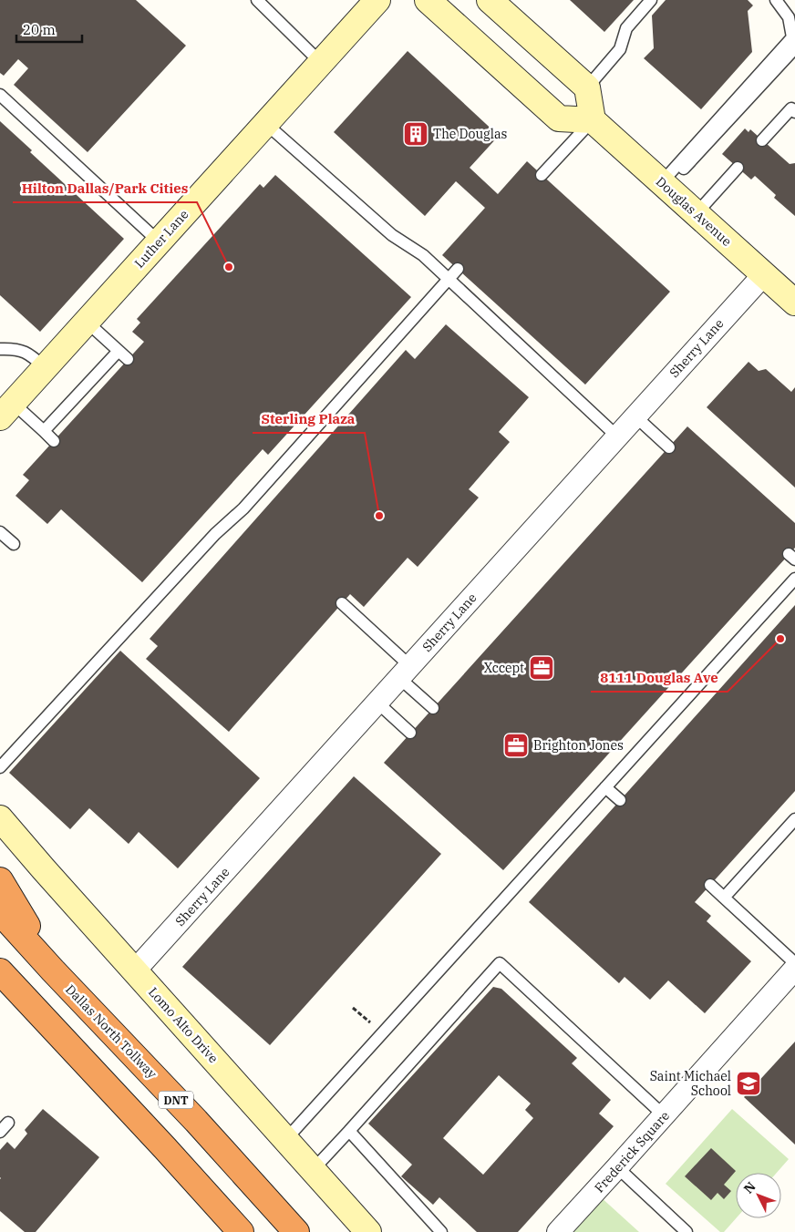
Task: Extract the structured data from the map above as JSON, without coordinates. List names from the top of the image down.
{
  "streets": {
    "highway": ["Dallas North Tollway", "DNT"],
    "street": [
      "Douglas Avenue",
      "Luther Lane",
      "Sherry Lane",
      "Lomo Alto Drive",
      "Frederick Square"
    ]
  },
  "crossings": [
    ["Douglas Avenue", "Sherry Lane"],
    ["Sherry Lane", "Lomo Alto Drive"]
  ],
  "places": {
    "building": ["The Douglas"],
    "other": ["Hilton Dallas/Park Cities", "Sterling Plaza", "8111 Douglas Ave"],
    "office": ["Xccept", "Brighton Jones"],
    "school or university": ["Saint Michael School"]
  },
  "scale_bar": "20 m",
  "north": "top left"
}
